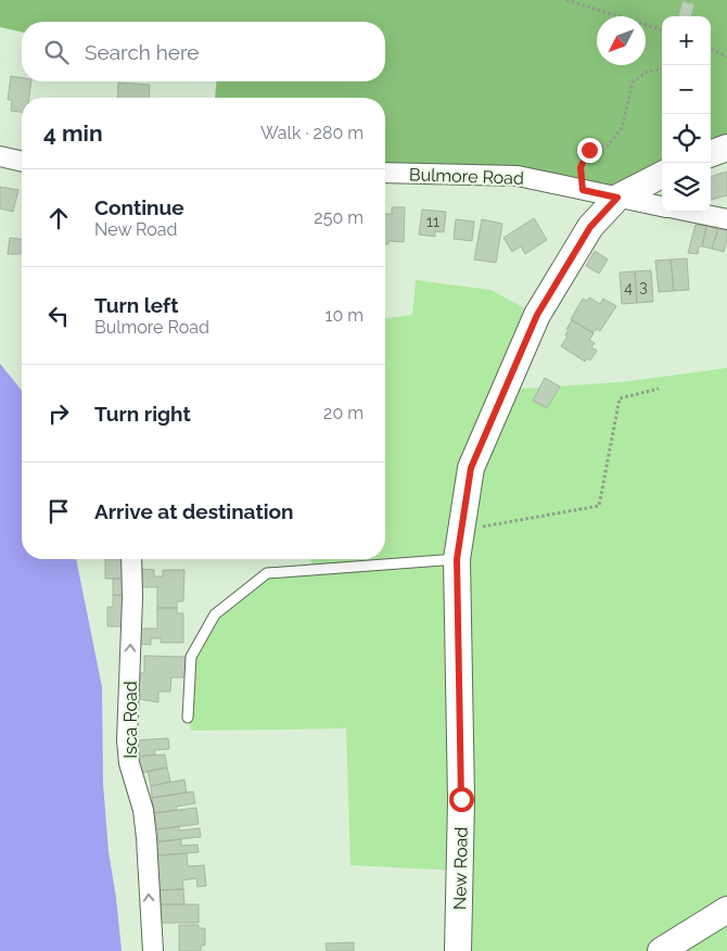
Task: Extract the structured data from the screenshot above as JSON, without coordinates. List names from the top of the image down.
{
  "streets": {
    "main road": ["New Road"],
    "street": ["Bulmore Road", "Isca Road"]
  },
  "crossings": [
    ["Bulmore Road", "New Road"]
  ],
  "one_way": ["Isca Road"],
  "house_numbers": ["11", "3", "4"],
  "north": "bottom left",
  "page": {
    "map_buttons": ["+", "−"],
    "search": "Search here",
    "heading": ["4 min", "Walk · 280 m"],
    "list": [
      ["Continue", "New Road", "250 m"],
      ["Turn left", "Bulmore Road", "10 m"],
      ["Turn right", "20 m"],
      "Arrive at destination"
    ]
  }
}
